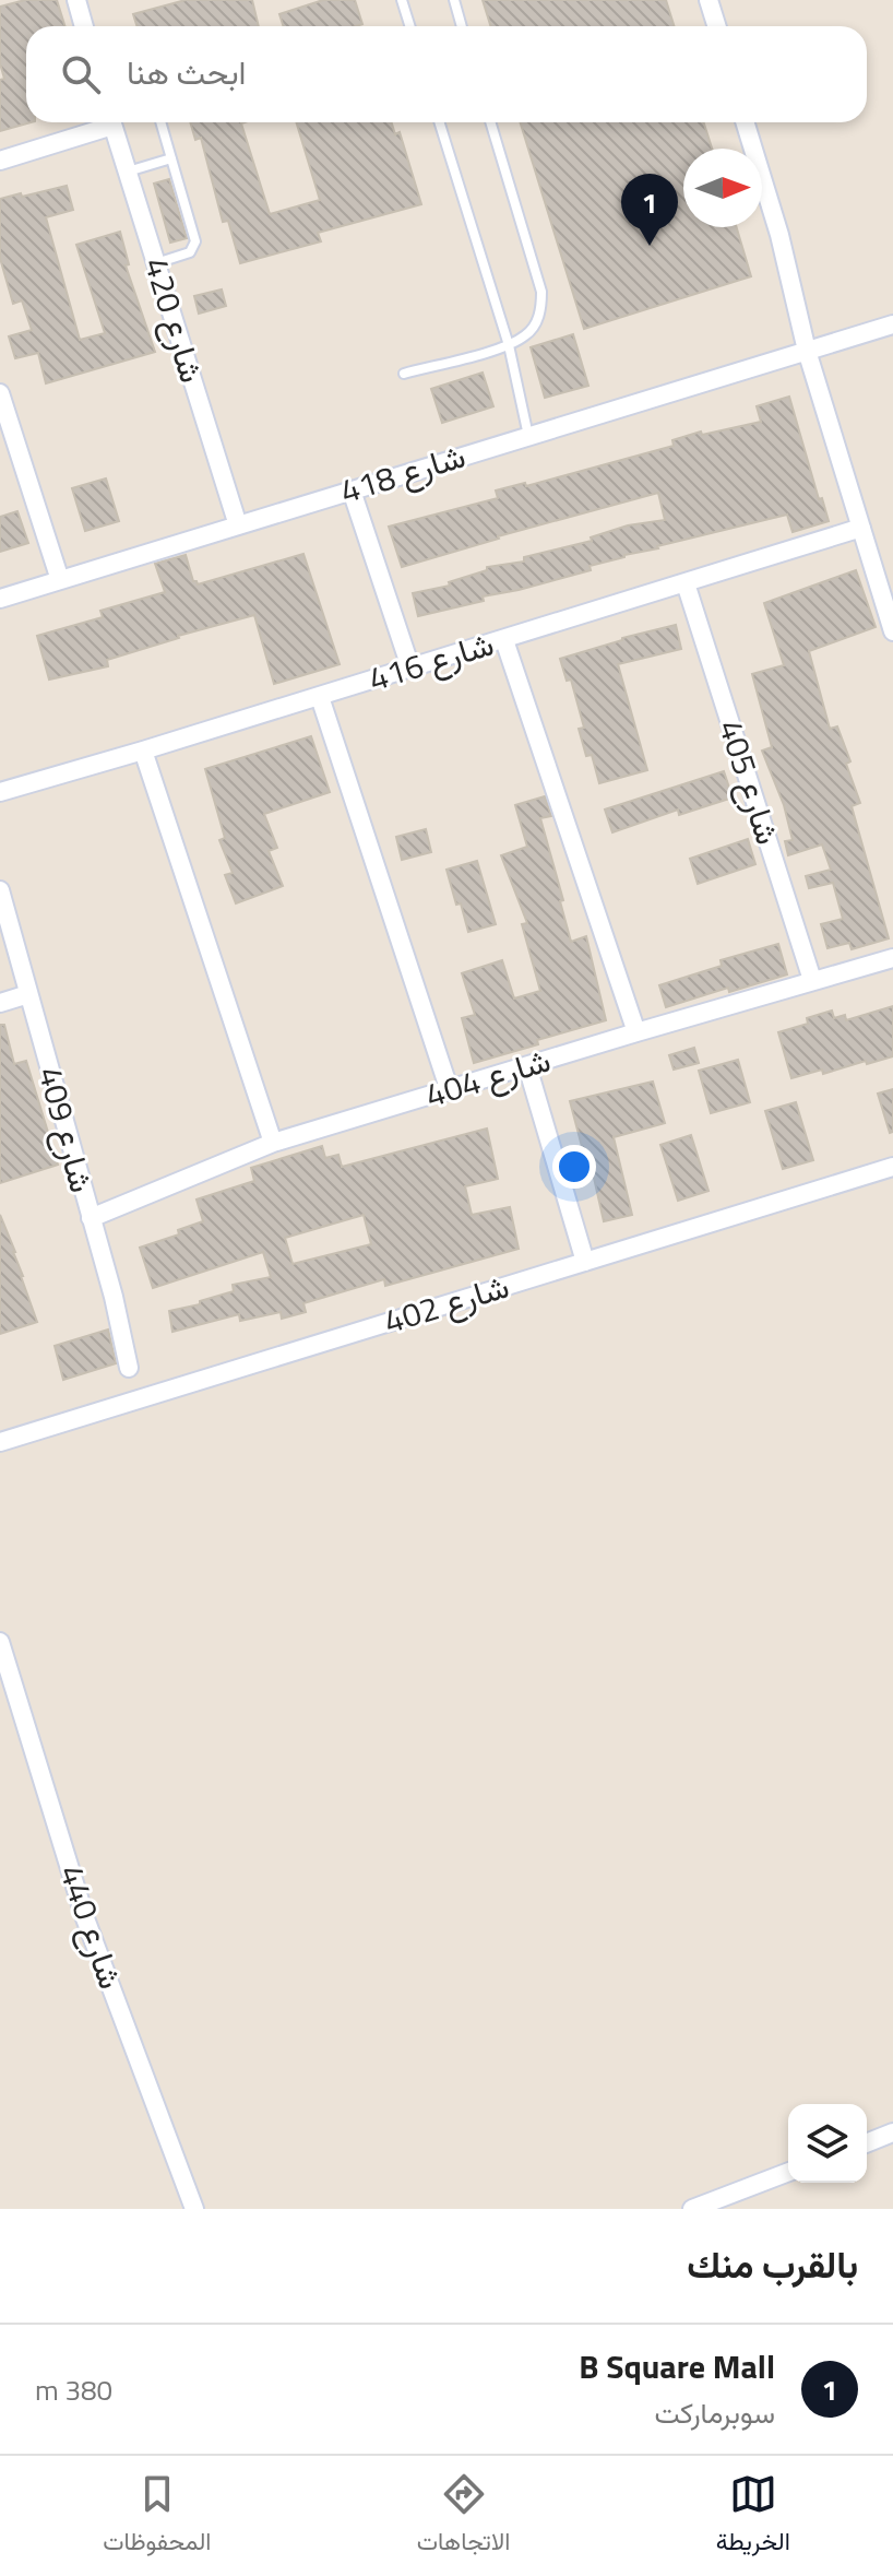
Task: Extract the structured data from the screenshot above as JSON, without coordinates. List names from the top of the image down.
{
  "streets": {
    "street": [
      "شارع 420",
      "شارع 418",
      "شارع 416",
      "شارع 405",
      "شارع 404",
      "شارع 409",
      "شارع 402",
      "شارع 440"
    ]
  },
  "crossings": [
    ["شارع 420", "شارع 418"],
    ["شارع 416", "شارع 405"],
    ["شارع 405", "شارع 404"],
    ["شارع 404", "شارع 409"]
  ],
  "north": "right",
  "page": {
    "search": "ابحث هنا",
    "pins": "1",
    "heading": "بالقرب منك",
    "list": [
      {
        "mark": "1",
        "name": "B Square Mall",
        "note": "سوبرماركت",
        "value": "380 m"
      }
    ],
    "nav": ["الخريطة", "الاتجاهات", "المحفوظات"]
  }
}
